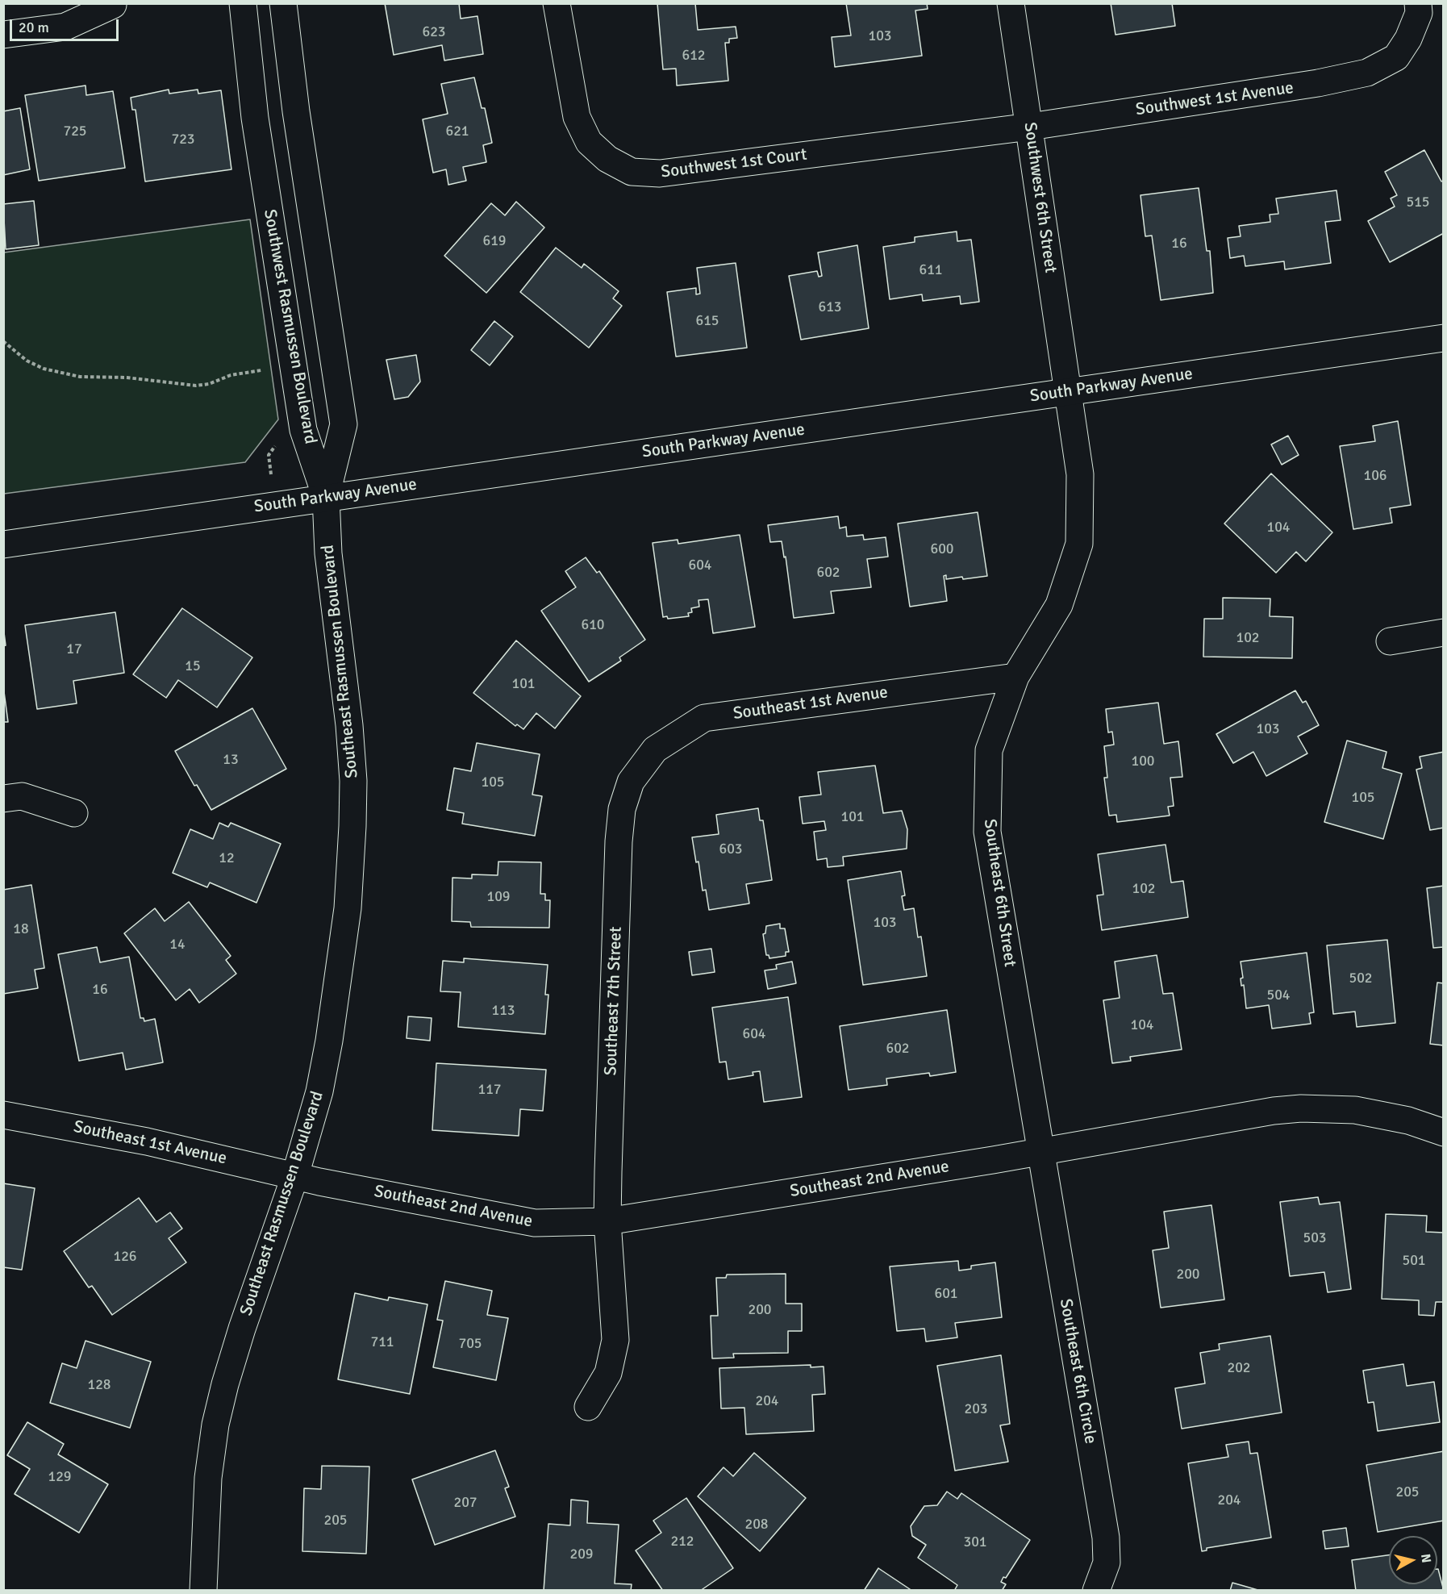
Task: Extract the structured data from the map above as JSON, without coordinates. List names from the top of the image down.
{
  "streets": {
    "street": [
      "Southwest 1st Avenue",
      "Southwest 1st Court",
      "Southwest 6th Street",
      "Southwest Rasmussen Boulevard",
      "South Parkway Avenue",
      "Southeast Rasmussen Boulevard",
      "Southeast 1st Avenue",
      "Southeast 6th Street",
      "Southeast 7th Street",
      "Southeast 2nd Avenue",
      "Southeast 6th Circle"
    ]
  },
  "crossings": [
    ["Southwest 1st Avenue", "Southwest 1st Court"],
    ["Southwest 1st Avenue", "Southwest 6th Street"],
    ["Southwest 1st Court", "Southwest 6th Street"],
    ["Southwest 6th Street", "South Parkway Avenue"],
    ["Southwest 6th Street", "Southeast 6th Street"],
    ["Southwest Rasmussen Boulevard", "South Parkway Avenue"],
    ["Southwest Rasmussen Boulevard", "Southeast Rasmussen Boulevard"],
    ["South Parkway Avenue", "Southeast Rasmussen Boulevard"],
    ["South Parkway Avenue", "Southeast 6th Street"],
    ["Southeast Rasmussen Boulevard", "Southeast 1st Avenue"],
    ["Southeast Rasmussen Boulevard", "Southeast 2nd Avenue"],
    ["Southeast 1st Avenue", "Southeast 6th Street"],
    ["Southeast 1st Avenue", "Southeast 7th Street"],
    ["Southeast 1st Avenue", "Southeast 2nd Avenue"],
    ["Southeast 6th Street", "Southeast 2nd Avenue"],
    ["Southeast 6th Street", "Southeast 6th Circle"],
    ["Southeast 7th Street", "Southeast 2nd Avenue"],
    ["Southeast 2nd Avenue", "Southeast 6th Circle"]
  ],
  "house_numbers": [
    "623",
    "103",
    "612",
    "725",
    "621",
    "723",
    "515",
    "619",
    "16",
    "611",
    "613",
    "615",
    "106",
    "104",
    "600",
    "604",
    "602",
    "610",
    "102",
    "17",
    "15",
    "101",
    "103",
    "13",
    "100",
    "105",
    "105",
    "101",
    "603",
    "12",
    "102",
    "109",
    "103",
    "18",
    "14",
    "502",
    "16",
    "504",
    "113",
    "104",
    "604",
    "602",
    "117",
    "503",
    "126",
    "501",
    "200",
    "601",
    "200",
    "711",
    "705",
    "202",
    "128",
    "204",
    "203",
    "129",
    "205",
    "204",
    "207",
    "205",
    "208",
    "212",
    "301",
    "209"
  ],
  "scale_bar": "20 m",
  "north": "right"
}
